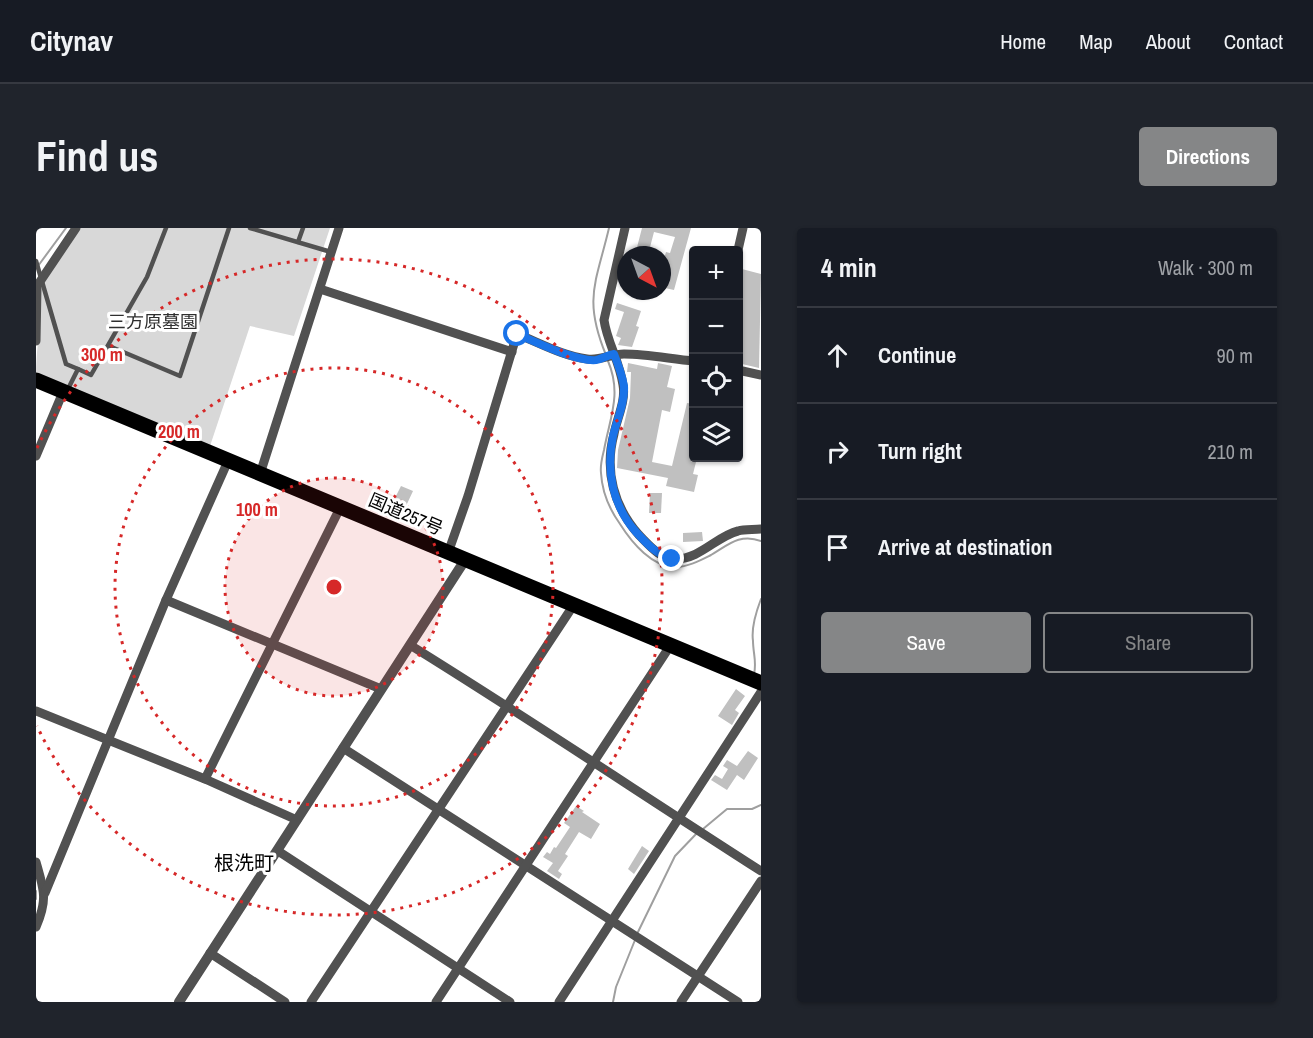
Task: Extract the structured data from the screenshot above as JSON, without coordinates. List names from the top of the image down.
{
  "streets": {
    "highway": ["国道257号"]
  },
  "districts": ["根洗町"],
  "parks": ["三方原墓園"],
  "north": "bottom right",
  "page": {
    "header": "Citynav",
    "nav": [
      "Home",
      "Map",
      "About",
      "Contact"
    ],
    "buttons": [
      "Directions",
      ["Save", "Share"]
    ],
    "title": "Find us",
    "heading": ["4 min", "Walk · 300 m"],
    "map_buttons": ["+", "−"],
    "list": [
      ["Continue", "90 m"],
      ["Turn right", "210 m"],
      "Arrive at destination"
    ]
  },
  "rings": ["300 m", "200 m", "100 m"]
}
